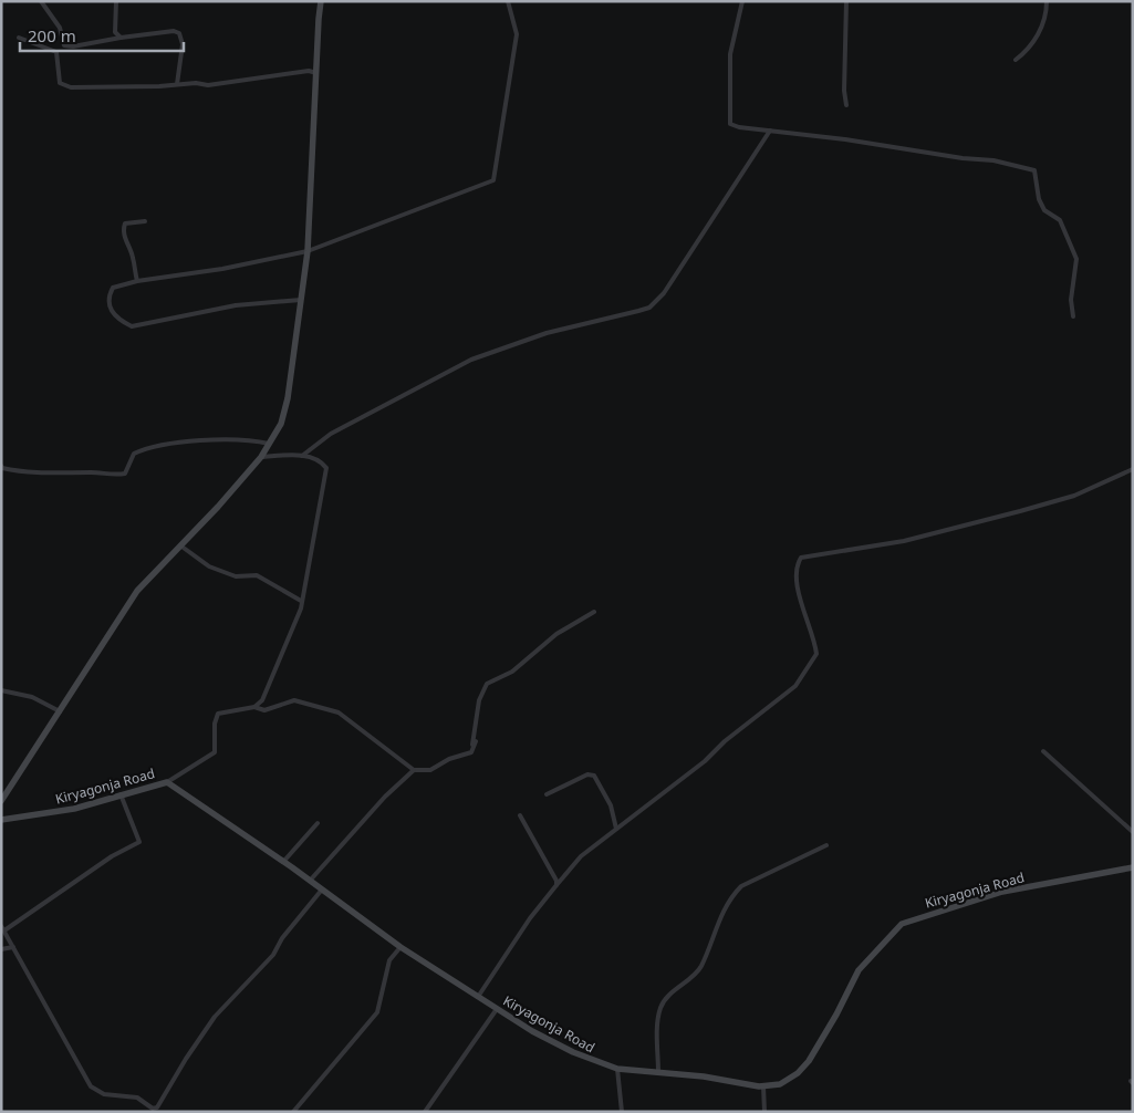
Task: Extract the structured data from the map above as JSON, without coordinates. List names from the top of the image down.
{
  "streets": {
    "street": ["Kiryagonja Road"]
  },
  "scale_bar": "200 m"
}
